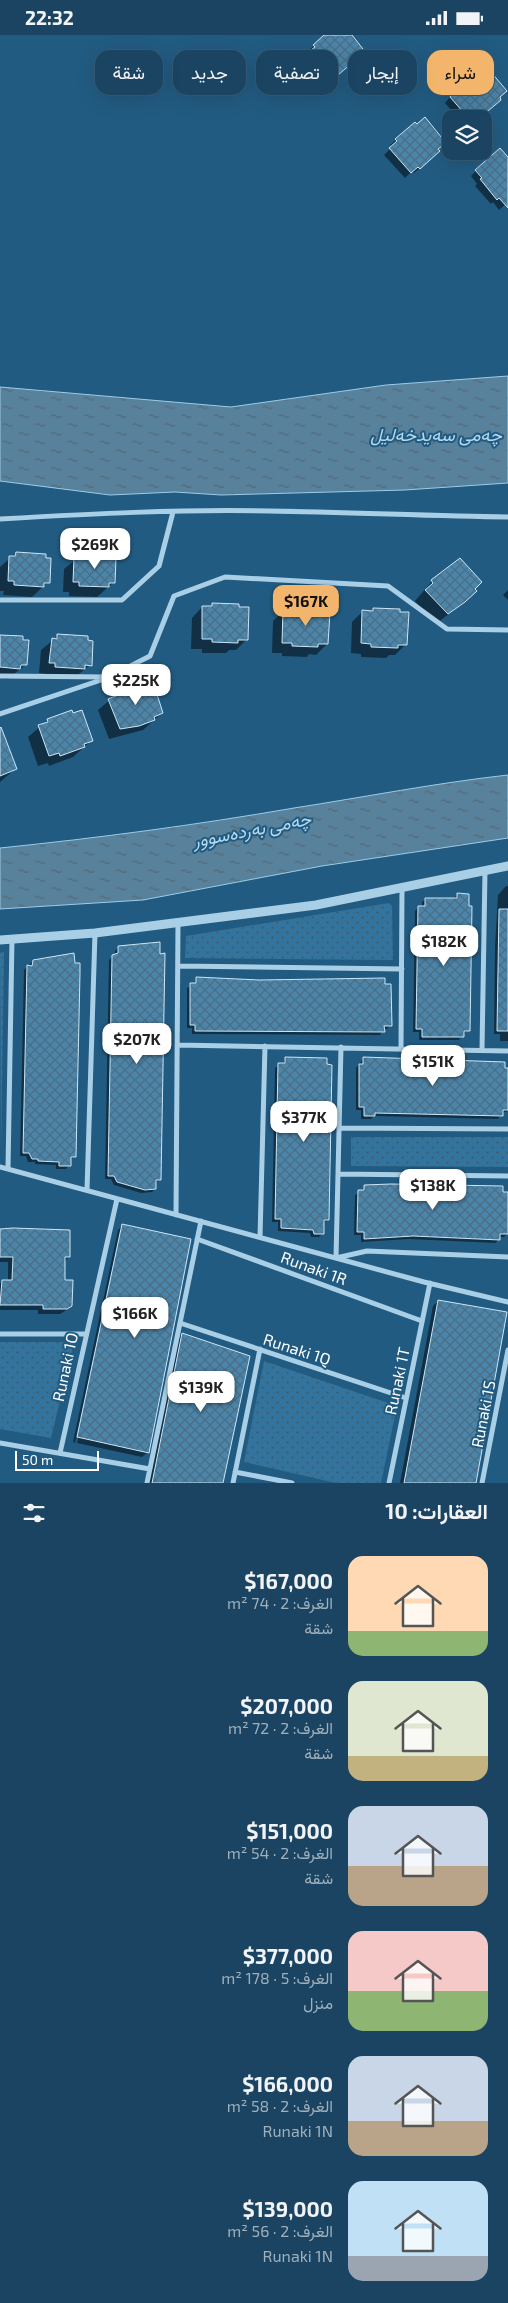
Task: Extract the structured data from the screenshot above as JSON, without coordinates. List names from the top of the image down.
{
  "streets": {
    "street": [
      "Runaki 1R",
      "Runaki 1Q",
      "Runaki 1O",
      "Runaki 1T",
      "Runaki 1S"
    ]
  },
  "crossings": [
    ["Runaki 1R", "Runaki 1T"],
    ["Runaki 1Q", "Runaki 1T"]
  ],
  "water": ["چەمی سەیدخەلیل", "چەمی بەردەسوور"],
  "scale_bar": "50 m",
  "page": {
    "status": "22:32",
    "chip": [
      "شراء",
      "إيجار",
      "تصفية",
      "جديد",
      "شقة"
    ],
    "price": [
      "$269K",
      "$167K",
      "$225K",
      "$182K",
      "$207K",
      "$151K",
      "$377K",
      "$138K",
      "$166K",
      "$139K"
    ],
    "scale": "50 m",
    "heading": "العقارات: 10",
    "list": [
      {
        "name": "$167,000",
        "note": "الغرف: 2 · 74 m² · شقة"
      },
      {
        "name": "$207,000",
        "note": "الغرف: 2 · 72 m² · شقة"
      },
      {
        "name": "$151,000",
        "note": "الغرف: 2 · 54 m² · شقة"
      },
      {
        "name": "$377,000",
        "note": "الغرف: 5 · 178 m² · منزل"
      },
      {
        "name": "$166,000",
        "note": "الغرف: 2 · 58 m² · Runaki 1N"
      },
      {
        "name": "$139,000",
        "note": "الغرف: 2 · 56 m² · Runaki 1N"
      }
    ]
  }
}
